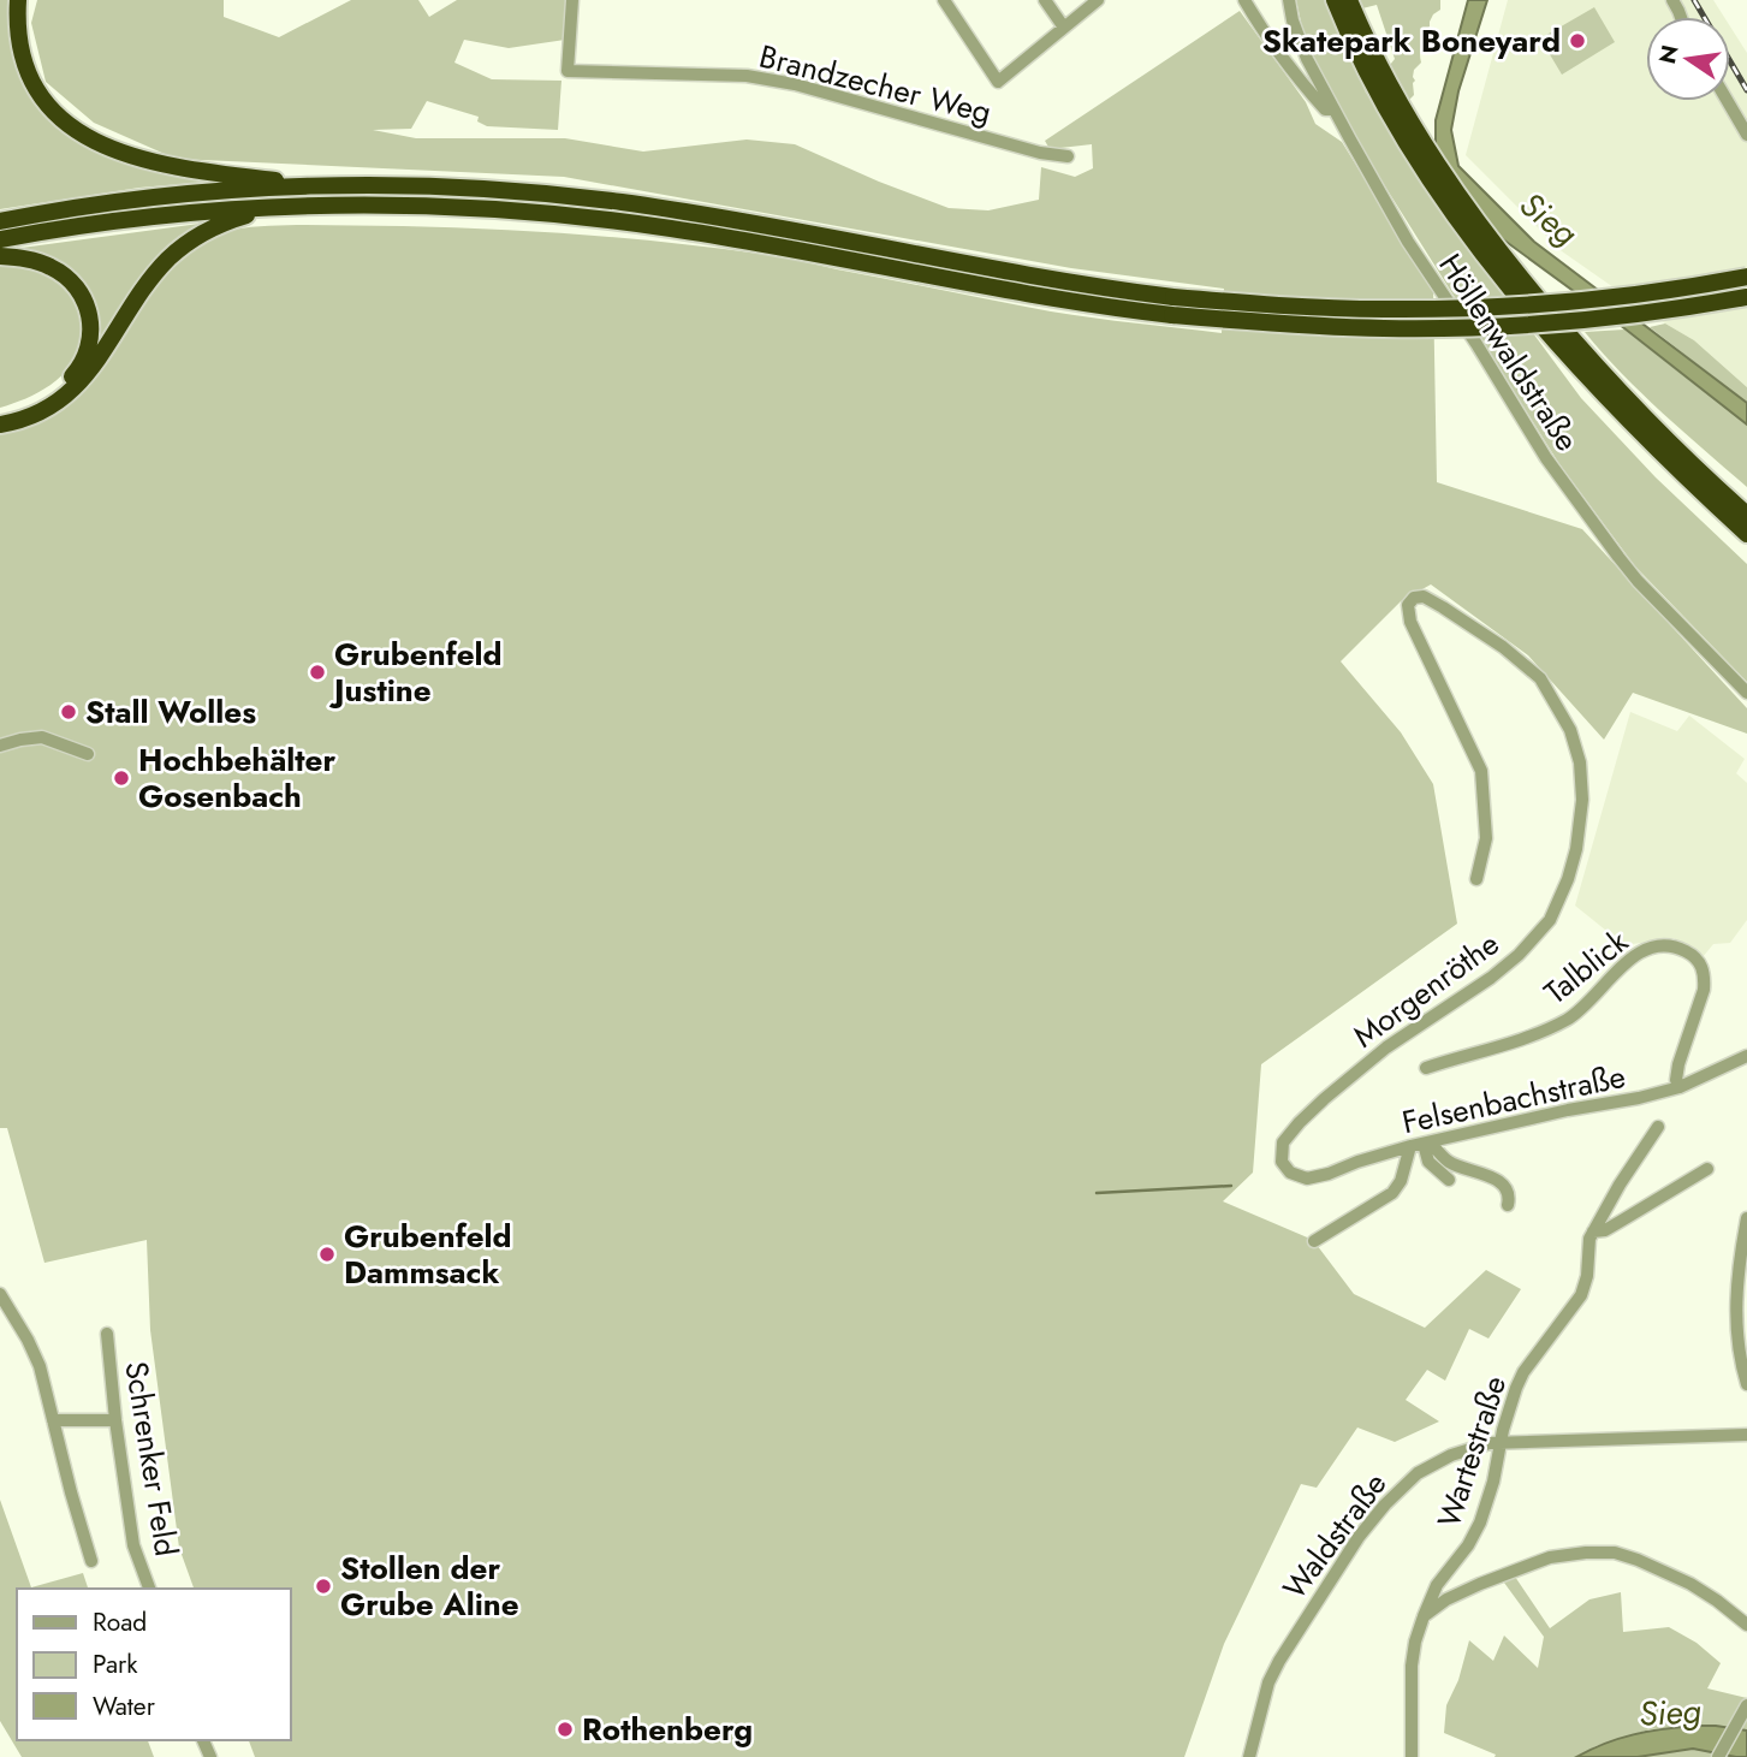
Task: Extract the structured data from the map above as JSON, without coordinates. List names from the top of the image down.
{
  "streets": {
    "street": [
      "Brandzecher Weg",
      "Höllenwaldstraße",
      "Talblick",
      "Morgenröthe",
      "Felsenbachstraße",
      "Wartestraße",
      "Schrenker Feld",
      "Waldstraße"
    ]
  },
  "crossings": [
    ["Talblick", "Felsenbachstraße"],
    ["Morgenröthe", "Felsenbachstraße"],
    ["Wartestraße", "Waldstraße"]
  ],
  "water": ["Sieg"],
  "places": [
    "Skatepark Boneyard",
    "Grubenfeld Justine",
    "Stall Wolles",
    "Hochbehälter Gosenbach",
    "Grubenfeld Dammsack",
    "Stollen der Grube Aline",
    "Rothenberg"
  ],
  "legend": ["Road", "Park", "Water"],
  "north": "left"
}
